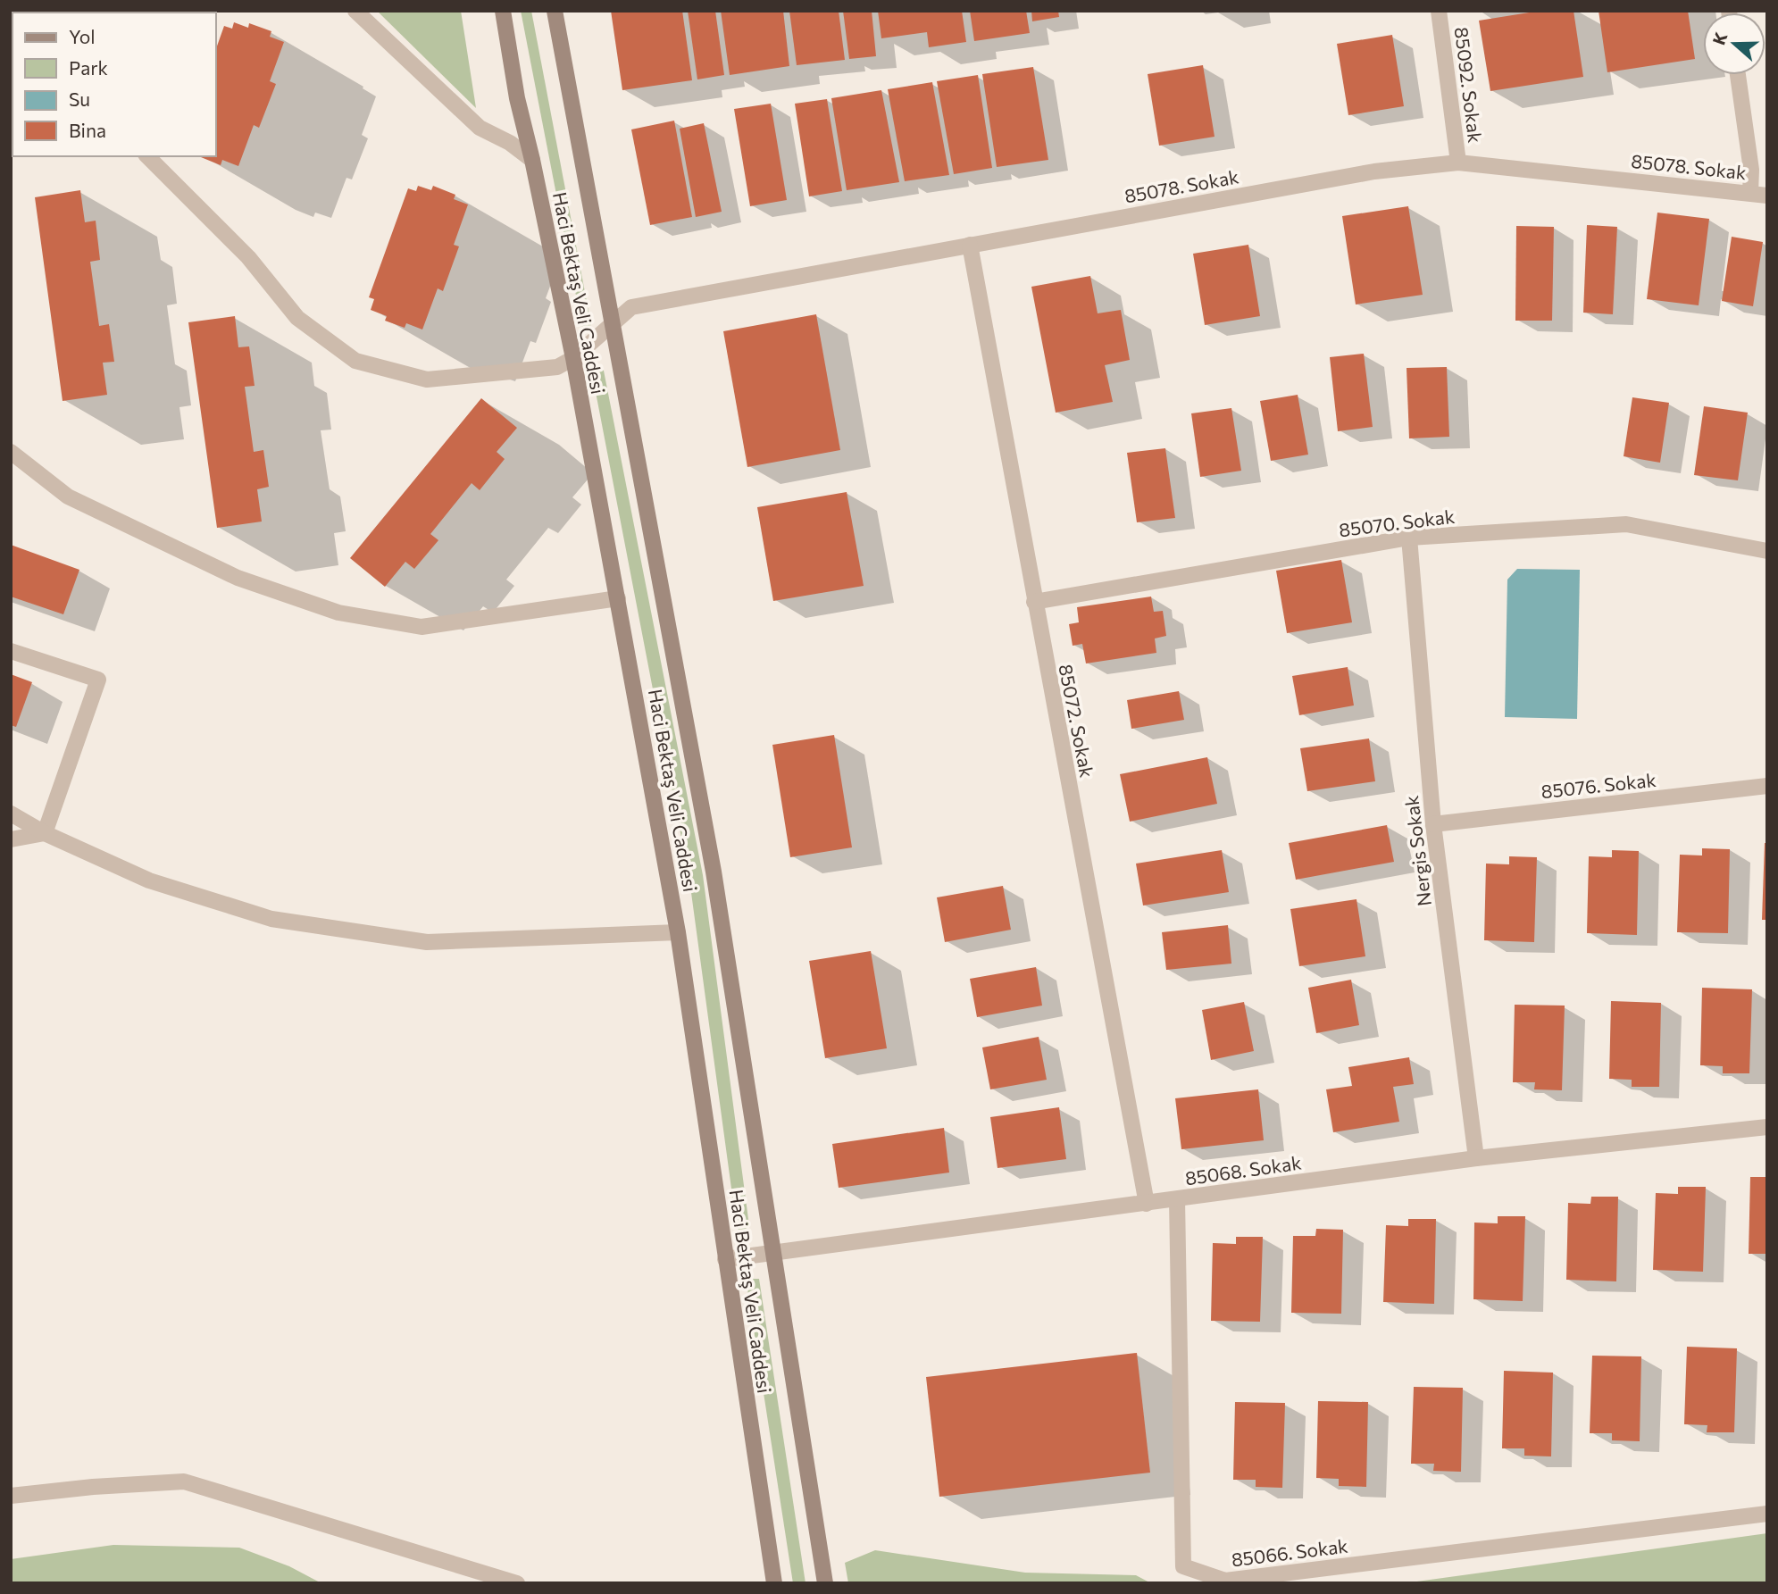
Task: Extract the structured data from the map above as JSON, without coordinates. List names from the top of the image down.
{
  "streets": {
    "main road": ["Haci Bektaş Veli Caddesi"],
    "street": [
      "85092. Sokak",
      "85078. Sokak",
      "85070. Sokak",
      "85072. Sokak",
      "85076. Sokak",
      "Nergis Sokak",
      "85068. Sokak",
      "85066. Sokak"
    ]
  },
  "crossings": [
    ["85092. Sokak", "85078. Sokak"],
    ["85078. Sokak", "Haci Bektaş Veli Caddesi"],
    ["85078. Sokak", "85072. Sokak"],
    ["Haci Bektaş Veli Caddesi", "85068. Sokak"],
    ["85070. Sokak", "85072. Sokak"],
    ["85070. Sokak", "Nergis Sokak"],
    ["85072. Sokak", "85068. Sokak"],
    ["85076. Sokak", "Nergis Sokak"],
    ["Nergis Sokak", "85068. Sokak"],
    ["85068. Sokak", "85066. Sokak"]
  ],
  "legend": [
    "Yol",
    "Park",
    "Su",
    "Bina"
  ],
  "north": "left"
}
